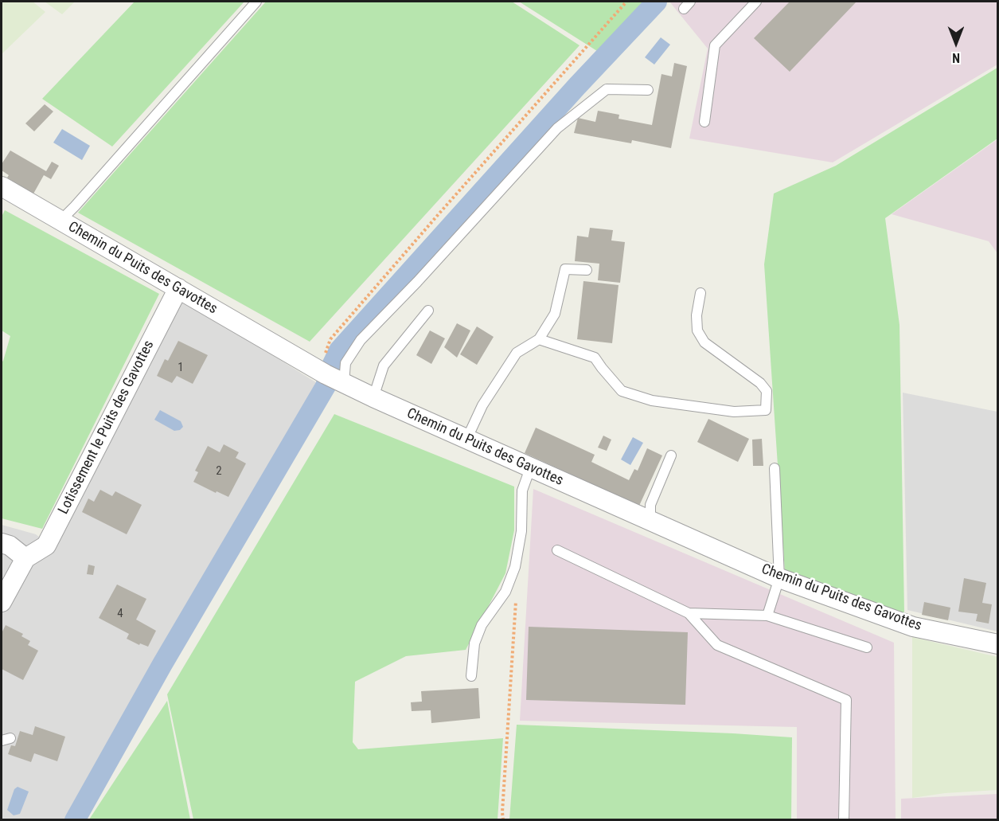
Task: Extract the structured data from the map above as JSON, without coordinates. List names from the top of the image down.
{
  "streets": {
    "street": ["Chemin du Puits des Gavottes", "Lotissement le Puits des Gavottes"]
  },
  "crossings": [
    ["Chemin du Puits des Gavottes", "Lotissement le Puits des Gavottes"]
  ],
  "house_numbers": ["1", "2", "4"],
  "north": "bottom"
}
